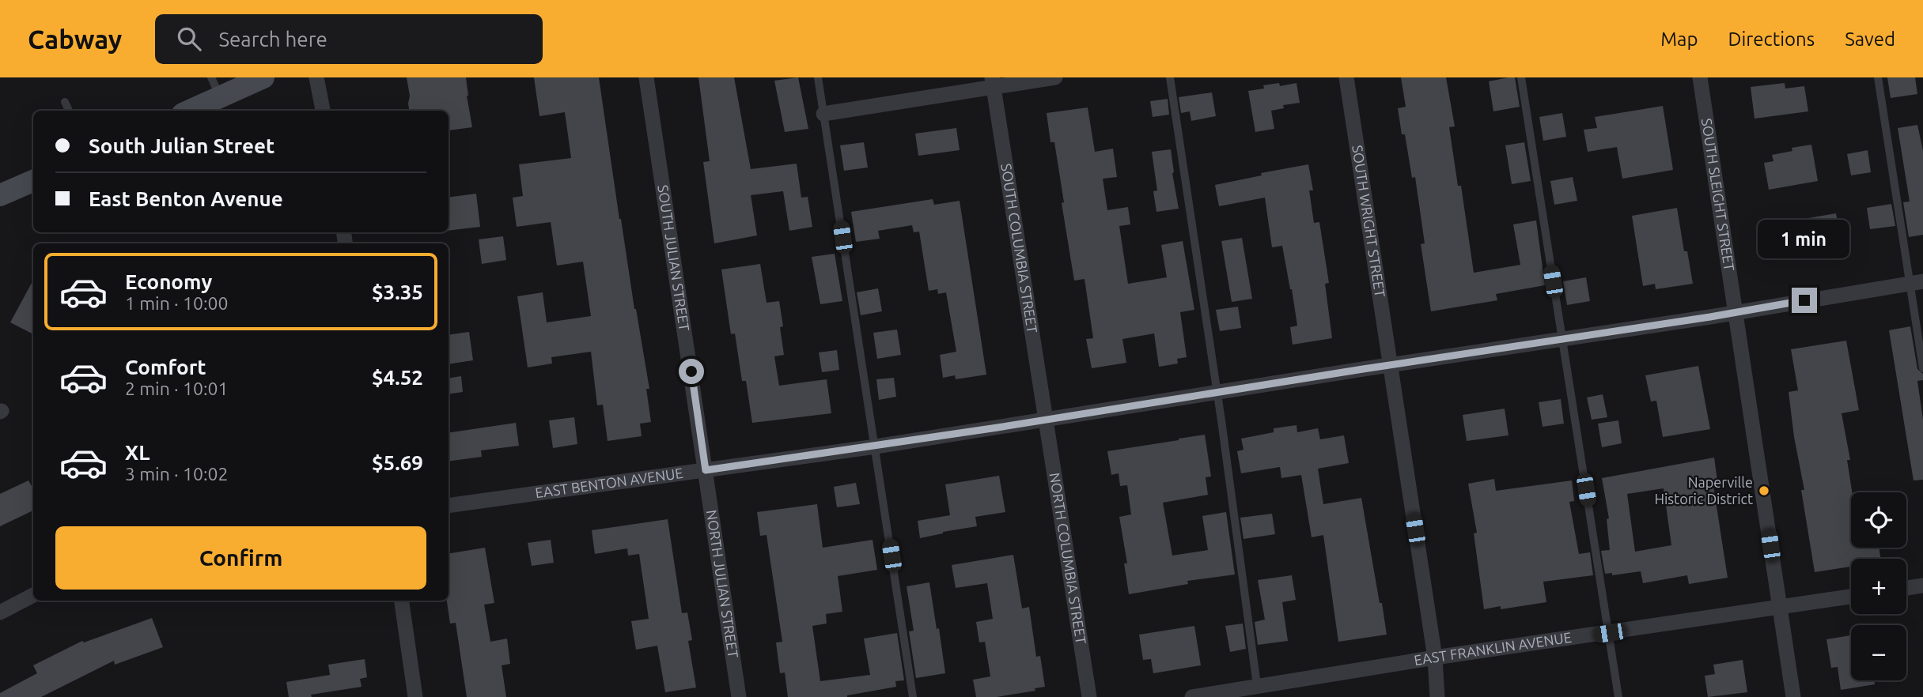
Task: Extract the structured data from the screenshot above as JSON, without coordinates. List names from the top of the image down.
{
  "streets": {
    "street": [
      "SOUTH SLEIGHT STREET",
      "SOUTH WRIGHT STREET",
      "SOUTH COLUMBIA STREET",
      "SOUTH JULIAN STREET",
      "EAST BENTON AVENUE",
      "NORTH COLUMBIA STREET",
      "NORTH JULIAN STREET",
      "EAST FRANKLIN AVENUE"
    ]
  },
  "crossings": [
    ["SOUTH SLEIGHT STREET", "EAST BENTON AVENUE"],
    ["SOUTH SLEIGHT STREET", "EAST FRANKLIN AVENUE"],
    ["SOUTH WRIGHT STREET", "EAST BENTON AVENUE"],
    ["SOUTH WRIGHT STREET", "EAST FRANKLIN AVENUE"],
    ["SOUTH COLUMBIA STREET", "EAST BENTON AVENUE"],
    ["SOUTH COLUMBIA STREET", "NORTH COLUMBIA STREET"],
    ["SOUTH JULIAN STREET", "EAST BENTON AVENUE"],
    ["SOUTH JULIAN STREET", "NORTH JULIAN STREET"],
    ["EAST BENTON AVENUE", "NORTH COLUMBIA STREET"],
    ["EAST BENTON AVENUE", "NORTH JULIAN STREET"]
  ],
  "places": ["Naperville Historic District"],
  "page": {
    "header": "Cabway",
    "search": "Search here",
    "nav": ["Map", "Directions", "Saved"],
    "banner": ["South Julian Street", "East Benton Avenue"],
    "bubble": "1 min",
    "list": [
      {
        "name": "Economy",
        "note": "1 min · 10:00",
        "value": "$3.35"
      },
      {
        "name": "Comfort",
        "note": "2 min · 10:01",
        "value": "$4.52"
      },
      {
        "name": "XL",
        "note": "3 min · 10:02",
        "value": "$5.69"
      }
    ],
    "map_buttons": ["+", "−"],
    "buttons": "Confirm"
  }
}
